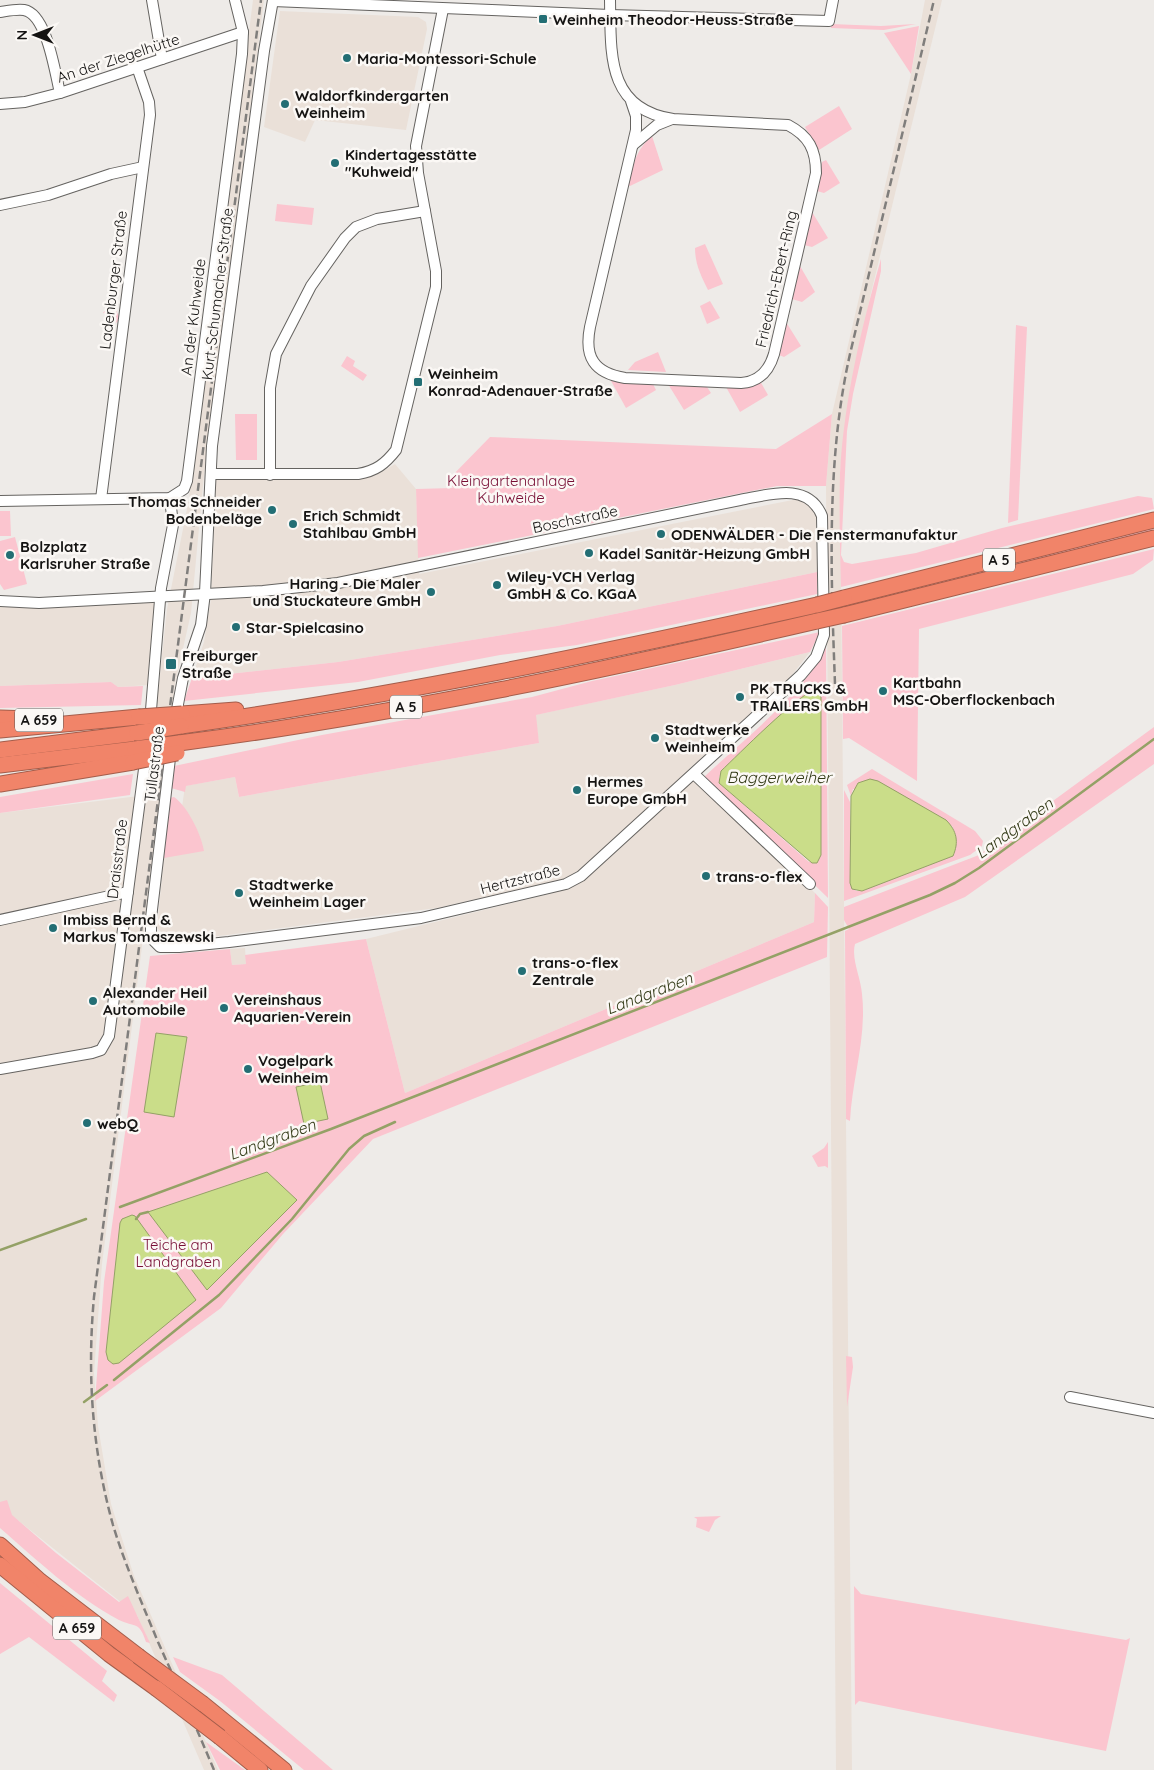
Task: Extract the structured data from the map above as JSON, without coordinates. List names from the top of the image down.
{
  "streets": {
    "highway": ["A 5", "A 659"],
    "street": [
      "An der Ziegelhütte",
      "Friedrich-Ebert-Ring",
      "Ladenburger Straße",
      "Kurt-Schumacher-Straße",
      "An der Kuhweide",
      "Boschstraße",
      "Tullastraße",
      "Draisstraße",
      "Hertzstraße"
    ]
  },
  "crossings": [
    ["An der Ziegelhütte", "Ladenburger Straße"],
    ["An der Ziegelhütte", "An der Kuhweide"],
    ["Kurt-Schumacher-Straße", "Boschstraße"],
    ["Kurt-Schumacher-Straße", "Tullastraße"],
    ["Boschstraße", "A 5"],
    ["Boschstraße", "Tullastraße"],
    ["Boschstraße", "Hertzstraße"],
    ["A 5", "Hertzstraße"],
    ["Tullastraße", "Hertzstraße"]
  ],
  "water": ["Baggerweiher", "Landgraben"],
  "parks": ["Kleingartenanlage Kuhweide", "Teiche am Landgraben"],
  "places": {
    "transit": ["Weinheim Theodor-Heuss-Straße", "Weinheim Konrad-Adenauer-Straße", "Freiburger Straße"],
    "other": [
      "Maria-Montessori-Schule",
      "Waldorfkindergarten Weinheim",
      "Kindertagesstätte \"Kuhweid\"",
      "Thomas Schneider Bodenbeläge",
      "Erich Schmidt Stahlbau GmbH",
      "ODENWÄLDER - Die Fenstermanufaktur",
      "Kadel Sanitär-Heizung GmbH",
      "Bolzplatz Karlsruher Straße",
      "Wiley-VCH Verlag GmbH & Co. KGaA",
      "Haring - Die Maler und Stuckateure GmbH",
      "Star-Spielcasino",
      "Kartbahn MSC-Oberflockenbach",
      "PK TRUCKS & TRAILERS GmbH",
      "Stadtwerke Weinheim",
      "Hermes Europe GmbH",
      "trans-o-flex",
      "Stadtwerke Weinheim Lager",
      "Imbiss Bernd & Markus Tomaszewski",
      "trans-o-flex Zentrale",
      "Alexander Heil Automobile",
      "Vereinshaus Aquarien-Verein",
      "Vogelpark Weinheim",
      "webQ"
    ]
  },
  "north": "left"
}
